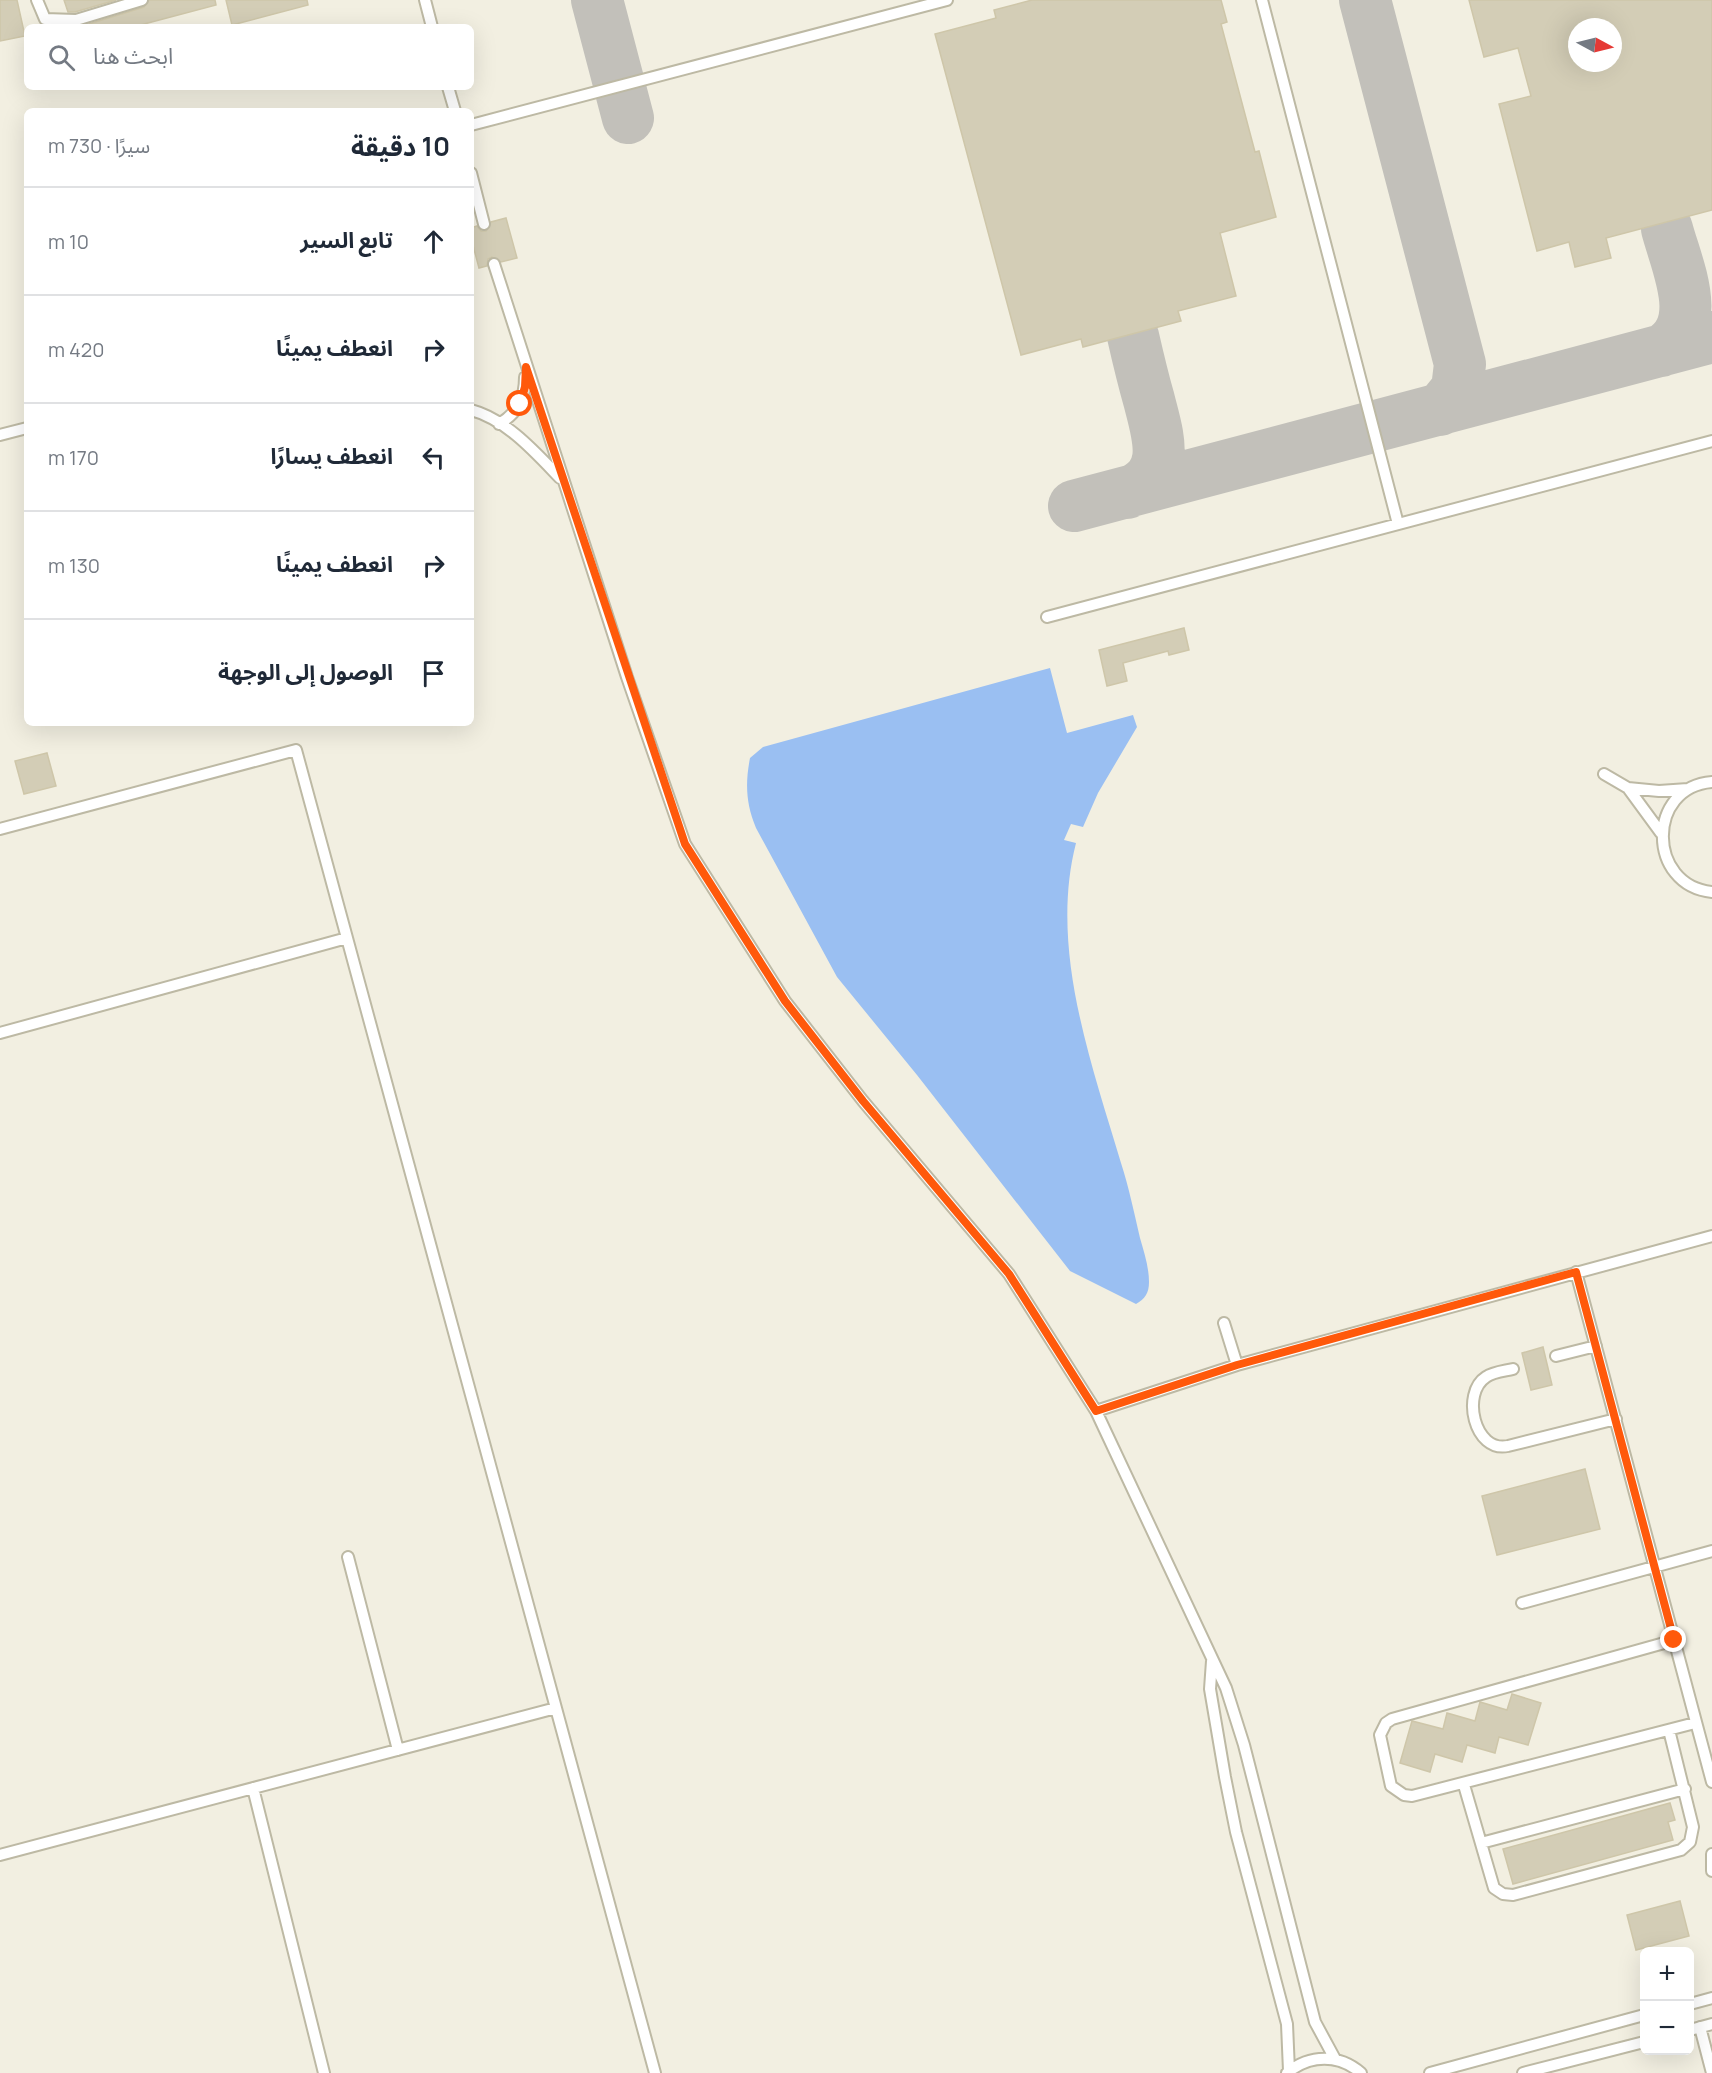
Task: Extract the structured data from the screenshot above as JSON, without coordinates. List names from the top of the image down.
{
  "north": "right",
  "page": {
    "search": "ابحث هنا",
    "heading": ["10 دقيقة", "سيرًا · 730 m"],
    "list": [
      ["تابع السير", "10 m"],
      ["انعطف يمينًا", "420 m"],
      ["انعطف يسارًا", "170 m"],
      ["انعطف يمينًا", "130 m"],
      "الوصول إلى الوجهة"
    ],
    "map_buttons": ["+", "−"]
  }
}
